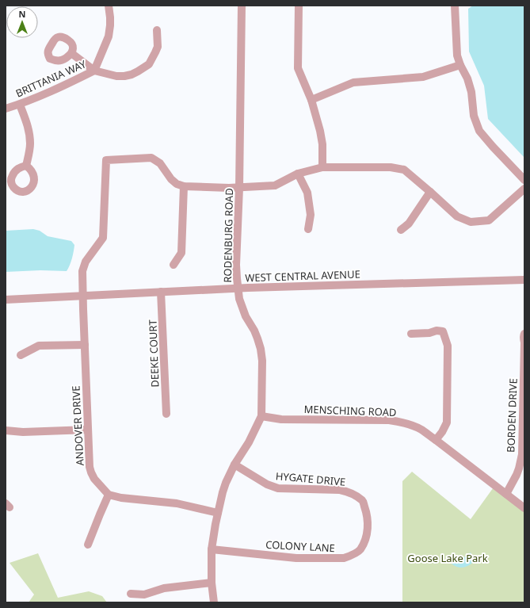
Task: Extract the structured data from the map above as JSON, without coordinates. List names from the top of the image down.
{
  "streets": {
    "street": [
      "BRITTANIA WAY",
      "RODENBURG ROAD",
      "WEST CENTRAL AVENUE",
      "DEEKE COURT",
      "MENSCHING ROAD",
      "BORDEN DRIVE",
      "ANDOVER DRIVE",
      "HYGATE DRIVE",
      "COLONY LANE"
    ]
  },
  "crossings": [
    ["RODENBURG ROAD", "WEST CENTRAL AVENUE"],
    ["RODENBURG ROAD", "MENSCHING ROAD"],
    ["RODENBURG ROAD", "HYGATE DRIVE"],
    ["RODENBURG ROAD", "COLONY LANE"],
    ["WEST CENTRAL AVENUE", "DEEKE COURT"],
    ["WEST CENTRAL AVENUE", "ANDOVER DRIVE"],
    ["MENSCHING ROAD", "BORDEN DRIVE"],
    ["HYGATE DRIVE", "COLONY LANE"]
  ],
  "parks": ["Goose Lake Park"],
  "north": "top"
}
